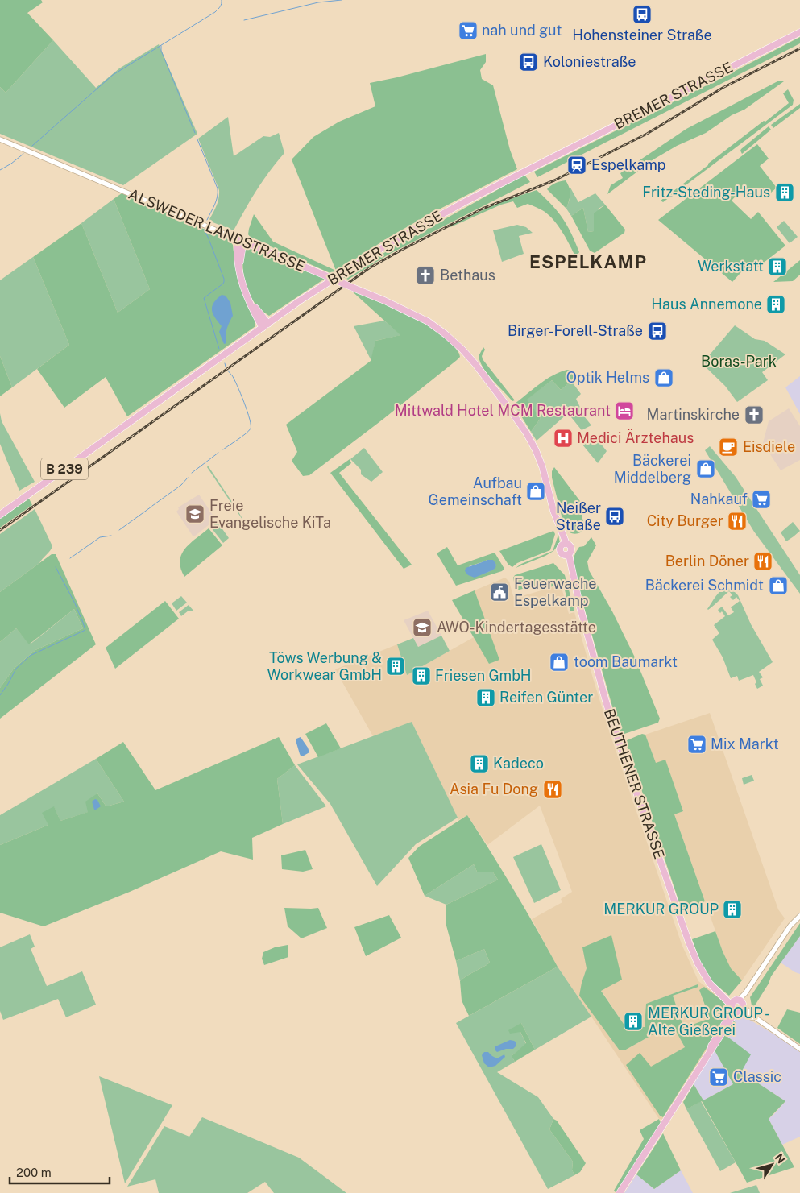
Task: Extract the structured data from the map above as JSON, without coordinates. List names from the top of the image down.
{
  "streets": {
    "main road": [
      "BREMER STRASSE",
      "ALSWEDER LANDSTRASSE",
      "B 239",
      "BEUTHENER STRASSE"
    ]
  },
  "crossings": [
    ["ALSWEDER LANDSTRASSE", "BEUTHENER STRASSE"]
  ],
  "districts": ["ESPELKAMP"],
  "parks": ["Boras-Park"],
  "places": {
    "bus stop": [
      "Hohensteiner Straße",
      "Koloniestraße",
      "Birger-Forell-Straße",
      "Neißer Straße"
    ],
    "supermarket": [
      "nah und gut",
      "Nahkauf",
      "Mix Markt",
      "Classic"
    ],
    "station": ["Espelkamp"],
    "building": [
      "Fritz-Steding-Haus",
      "Werkstatt",
      "Haus Annemone",
      "Töws Werbung & Workwear GmbH",
      "Friesen GmbH",
      "Reifen Günter",
      "Kadeco",
      "MERKUR GROUP",
      "MERKUR GROUP - Alte Gießerei"
    ],
    "church": ["Bethaus", "Martinskirche"],
    "shop": [
      "Optik Helms",
      "Bäckerei Middelberg",
      "Aufbau Gemeinschaft",
      "Bäckerei Schmidt",
      "toom Baumarkt"
    ],
    "hotel": ["Mittwald Hotel MCM Restaurant"],
    "hospital": ["Medici Ärztehaus"],
    "cafe": ["Eisdiele"],
    "school or university": ["Freie Evangelische KiTa", "AWO-Kindertagesstätte"],
    "restaurant": ["City Burger", "Berlin Döner", "Asia Fu Dong"],
    "public building": ["Feuerwache Espelkamp"]
  },
  "scale_bar": "200 m",
  "north": "top right"
}
